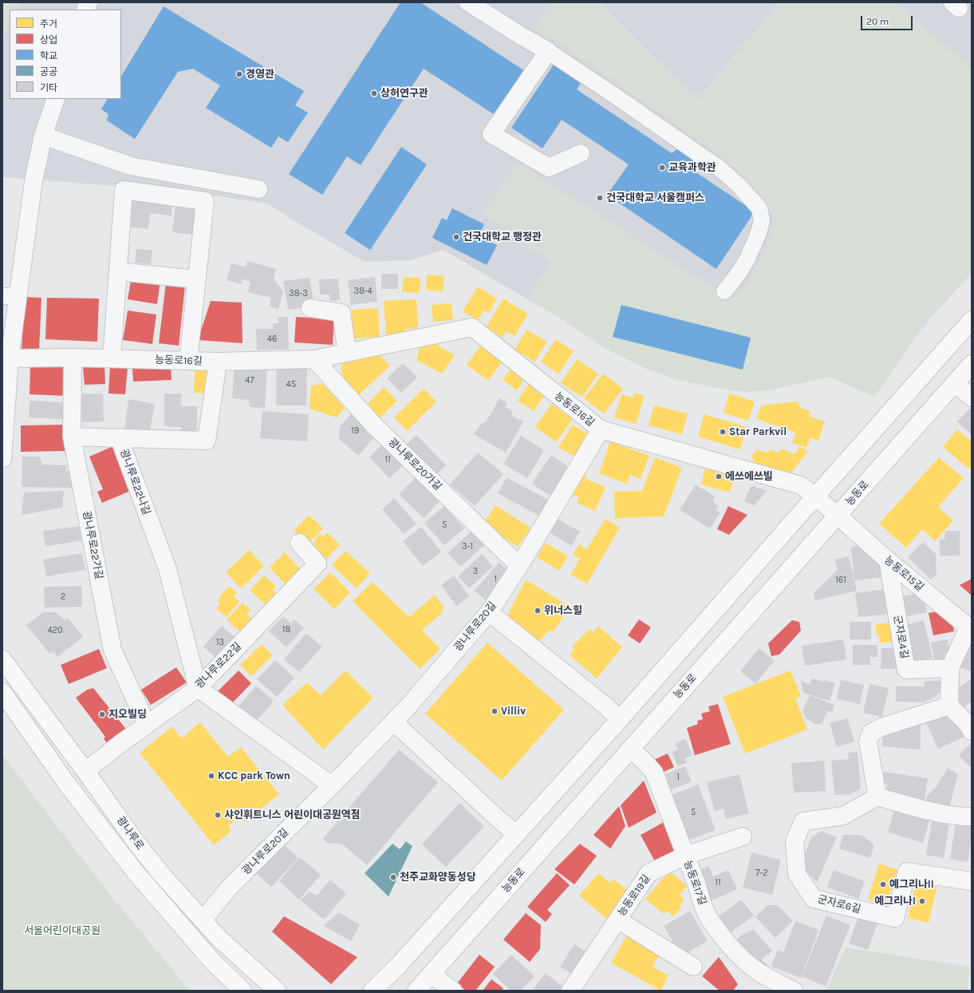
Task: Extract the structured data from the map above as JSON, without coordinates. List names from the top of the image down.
{
  "streets": {
    "main road": ["능동로", "광나루로"],
    "street": [
      "능동로16길",
      "광나루로20가길",
      "광나루로22나길",
      "광나루로22가길",
      "능동로15길",
      "광나루로20길",
      "군자로4길",
      "광나루로22길",
      "능동로17길",
      "능동로19길",
      "군자로6길"
    ]
  },
  "crossings": [
    ["능동로16길", "광나루로20가길"],
    ["능동로16길", "광나루로22나길"],
    ["능동로16길", "광나루로22가길"],
    ["능동로16길", "광나루로20길"],
    ["광나루로20가길", "광나루로20길"],
    ["광나루로22나길", "광나루로22길"],
    ["능동로", "능동로15길"],
    ["능동로", "능동로17길"],
    ["광나루로22가길", "광나루로22길"],
    ["능동로15길", "군자로4길"],
    ["광나루로20길", "광나루로"],
    ["광나루로22길", "광나루로"],
    ["능동로17길", "능동로19길"]
  ],
  "parks": ["서울어린이대공원"],
  "places": [
    "경영관",
    "상허연구관",
    "교육과학관",
    "건국대학교 서울캠퍼스",
    "건국대학교 행정관",
    "Star Parkvil",
    "에쓰에쓰빌",
    "위너스힐",
    "Villiv",
    "지오빌딩",
    "KCC park Town",
    "샤인휘트니스 어린이대공원역점",
    "천주교화양동성당",
    "예그리나II",
    "예그리나I"
  ],
  "house_numbers": [
    "38-4",
    "38-3",
    "46",
    "47",
    "45",
    "19",
    "11",
    "5",
    "3-1",
    "3",
    "1",
    "161",
    "2",
    "18",
    "420",
    "13",
    "1",
    "5",
    "7-2",
    "11"
  ],
  "legend": [
    "주거",
    "상업",
    "학교",
    "공공",
    "기타"
  ],
  "scale_bar": "20 m"
}
